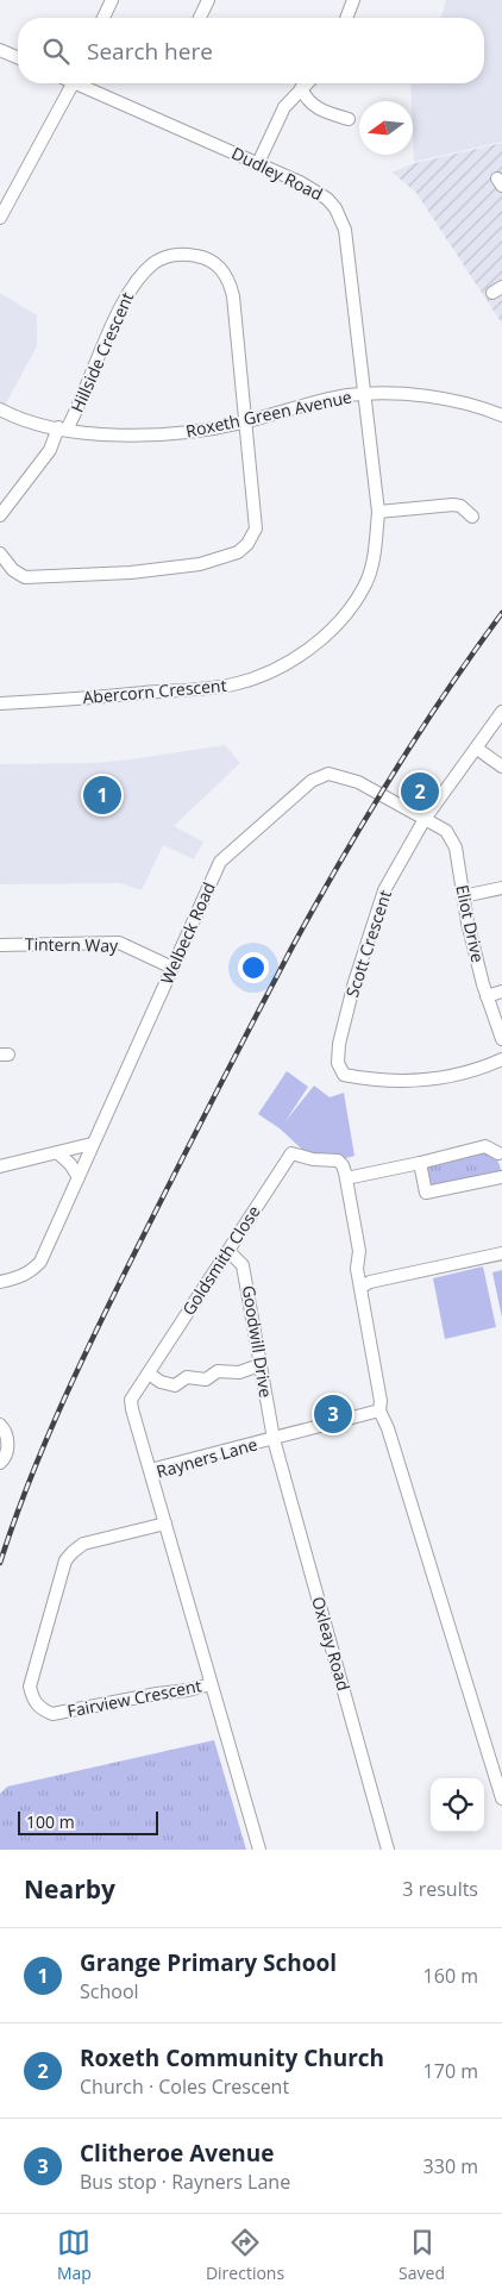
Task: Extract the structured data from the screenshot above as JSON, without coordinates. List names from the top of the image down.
{
  "streets": {
    "street": [
      "Dudley Road",
      "Hillside Crescent",
      "Roxeth Green Avenue",
      "Abercorn Crescent",
      "Eliot Drive",
      "Welbeck Road",
      "Scott Crescent",
      "Tintern Way",
      "Goldsmith Close",
      "Goodwill Drive",
      "Rayners Lane",
      "Oxleay Road",
      "Fairview Crescent"
    ]
  },
  "crossings": [
    ["Dudley Road", "Roxeth Green Avenue"],
    ["Dudley Road", "Abercorn Crescent"],
    ["Hillside Crescent", "Roxeth Green Avenue"],
    ["Roxeth Green Avenue", "Abercorn Crescent"],
    ["Eliot Drive", "Welbeck Road"],
    ["Eliot Drive", "Scott Crescent"],
    ["Welbeck Road", "Scott Crescent"],
    ["Welbeck Road", "Tintern Way"],
    ["Goldsmith Close", "Goodwill Drive"],
    ["Goldsmith Close", "Rayners Lane"],
    ["Goodwill Drive", "Rayners Lane"],
    ["Goodwill Drive", "Oxleay Road"],
    ["Rayners Lane", "Oxleay Road"],
    ["Rayners Lane", "Fairview Crescent"]
  ],
  "scale_bar": "100 m",
  "north": "left",
  "page": {
    "search": "Search here",
    "pins": ["2", "1", "3"],
    "scale": "100 m",
    "heading": ["Nearby", "3 results"],
    "list": [
      {
        "mark": "1",
        "name": "Grange Primary School",
        "note": "School",
        "value": "160 m"
      },
      {
        "mark": "2",
        "name": "Roxeth Community Church",
        "note": "Church · Coles Crescent",
        "value": "170 m"
      },
      {
        "mark": "3",
        "name": "Clitheroe Avenue",
        "note": "Bus stop · Rayners Lane",
        "value": "330 m"
      }
    ],
    "nav": ["Map", "Directions", "Saved"]
  }
}
